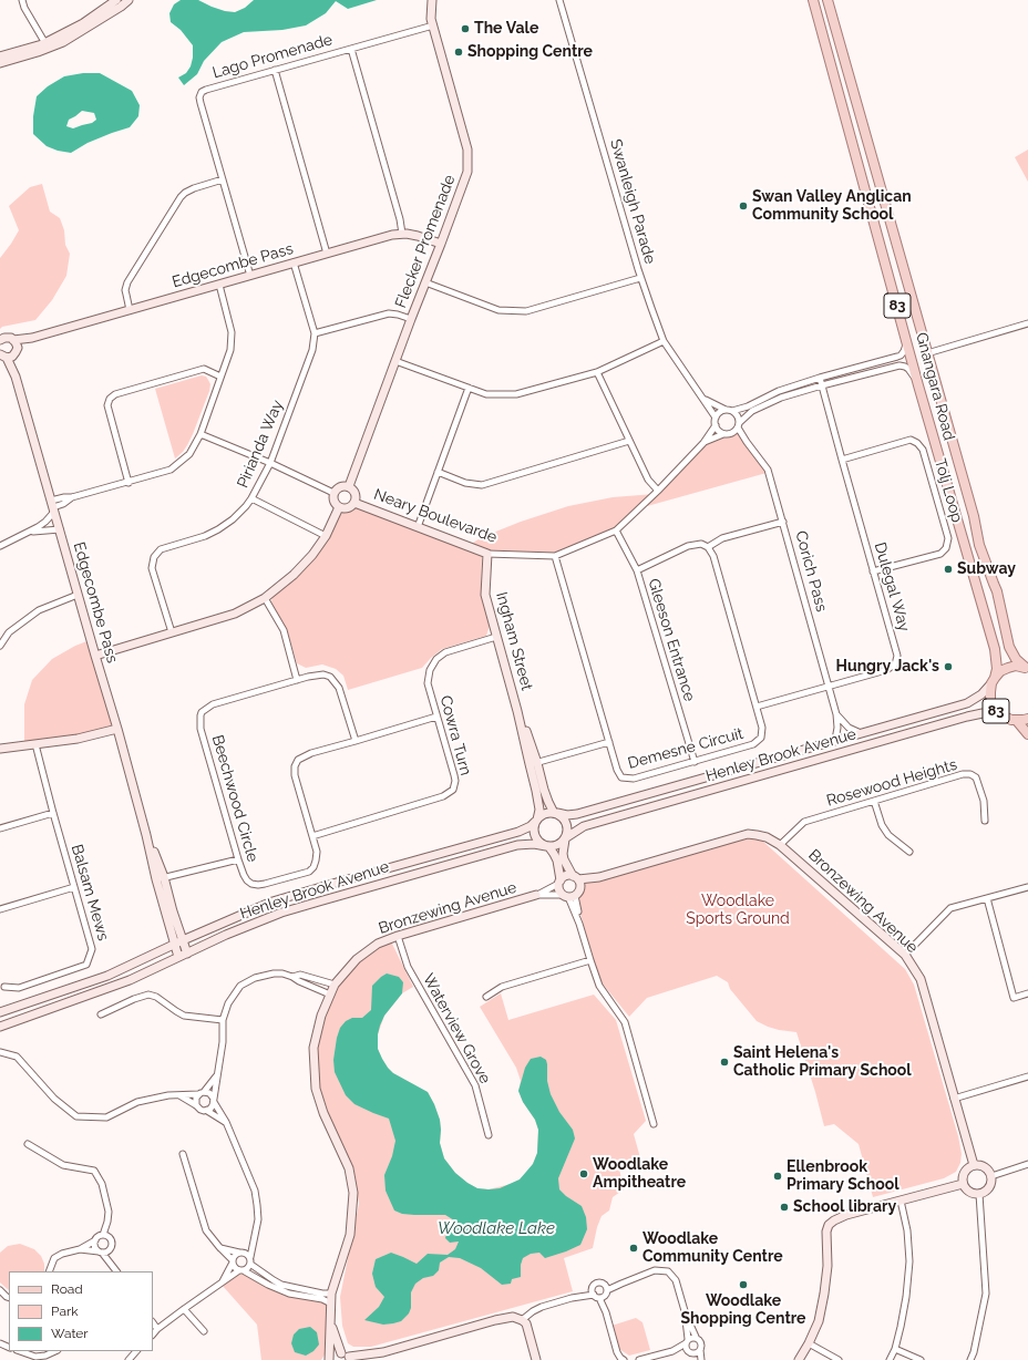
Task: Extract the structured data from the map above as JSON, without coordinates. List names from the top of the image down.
{
  "streets": {
    "main road": ["83", "Gnangara Road"],
    "street": [
      "Lago Promenade",
      "Swanleigh Parade",
      "Flecker Promenade",
      "Edgecombe Pass",
      "Pirianda Way",
      "Tolj Loop",
      "Neary Boulevarde",
      "Corich Pass",
      "Dulegal Way",
      "Gleeson Entrance",
      "Ingham Street",
      "Cowra Turn",
      "Demesne Circuit",
      "Henley Brook Avenue",
      "Rosewood Heights",
      "Beechwood Circle",
      "Balsam Mews",
      "Bronzewing Avenue",
      "Waterview Grove"
    ]
  },
  "crossings": [
    ["Lago Promenade", "Flecker Promenade"],
    ["Lago Promenade", "Edgecombe Pass"],
    ["Swanleigh Parade", "Neary Boulevarde"],
    ["Swanleigh Parade", "Corich Pass"],
    ["Flecker Promenade", "Edgecombe Pass"],
    ["Flecker Promenade", "Neary Boulevarde"],
    ["Edgecombe Pass", "Pirianda Way"],
    ["Edgecombe Pass", "Henley Brook Avenue"],
    ["83", "Gnangara Road"],
    ["83", "Henley Brook Avenue"],
    ["Gnangara Road", "Henley Brook Avenue"],
    ["Tolj Loop", "Dulegal Way"],
    ["Neary Boulevarde", "Corich Pass"],
    ["Neary Boulevarde", "Gleeson Entrance"],
    ["Neary Boulevarde", "Ingham Street"],
    ["Neary Boulevarde", "Demesne Circuit"],
    ["Corich Pass", "Dulegal Way"],
    ["Corich Pass", "Henley Brook Avenue"],
    ["Dulegal Way", "Demesne Circuit"],
    ["Gleeson Entrance", "Demesne Circuit"],
    ["Ingham Street", "Cowra Turn"],
    ["Ingham Street", "Henley Brook Avenue"],
    ["Cowra Turn", "Beechwood Circle"],
    ["Rosewood Heights", "Bronzewing Avenue"],
    ["Bronzewing Avenue", "Waterview Grove"]
  ],
  "water": ["Woodlake Lake"],
  "parks": ["Woodlake Sports Ground"],
  "places": [
    "The Vale",
    "Shopping Centre",
    "Swan Valley Anglican Community School",
    "Subway",
    "Hungry Jack's",
    "Saint Helena's Catholic Primary School",
    "Woodlake Ampitheatre",
    "Ellenbrook Primary School",
    "School library",
    "Woodlake Community Centre",
    "Woodlake Shopping Centre"
  ],
  "legend": ["Road", "Park", "Water"]
}
